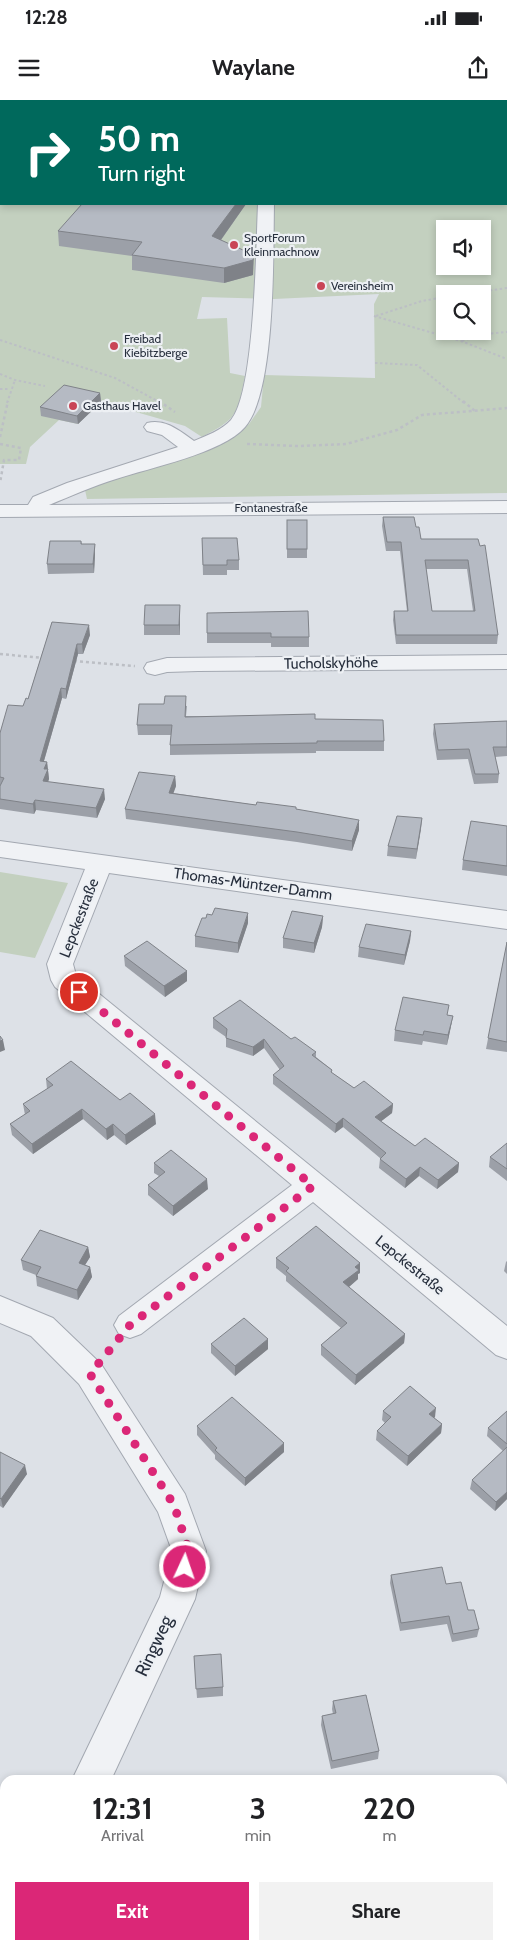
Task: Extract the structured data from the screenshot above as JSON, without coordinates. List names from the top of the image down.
{
  "streets": {
    "street": [
      "Fontanestraße",
      "Tucholskyhöhe",
      "Thomas-Müntzer-Damm",
      "Lepckestraße",
      "Ringweg"
    ]
  },
  "crossings": [
    ["Thomas-Müntzer-Damm", "Lepckestraße"]
  ],
  "places": [
    "SportForum Kleinmachnow",
    "Vereinsheim",
    "Freibad Kiebitzberge",
    "Gasthaus Havel"
  ],
  "page": {
    "status": "12:28",
    "header": "Waylane",
    "turn": ["50 m", "Turn right"],
    "eta": [
      "12:31",
      "Arrival",
      "3",
      "min",
      "220",
      "m"
    ],
    "buttons": ["Exit", "Share"]
  }
}
